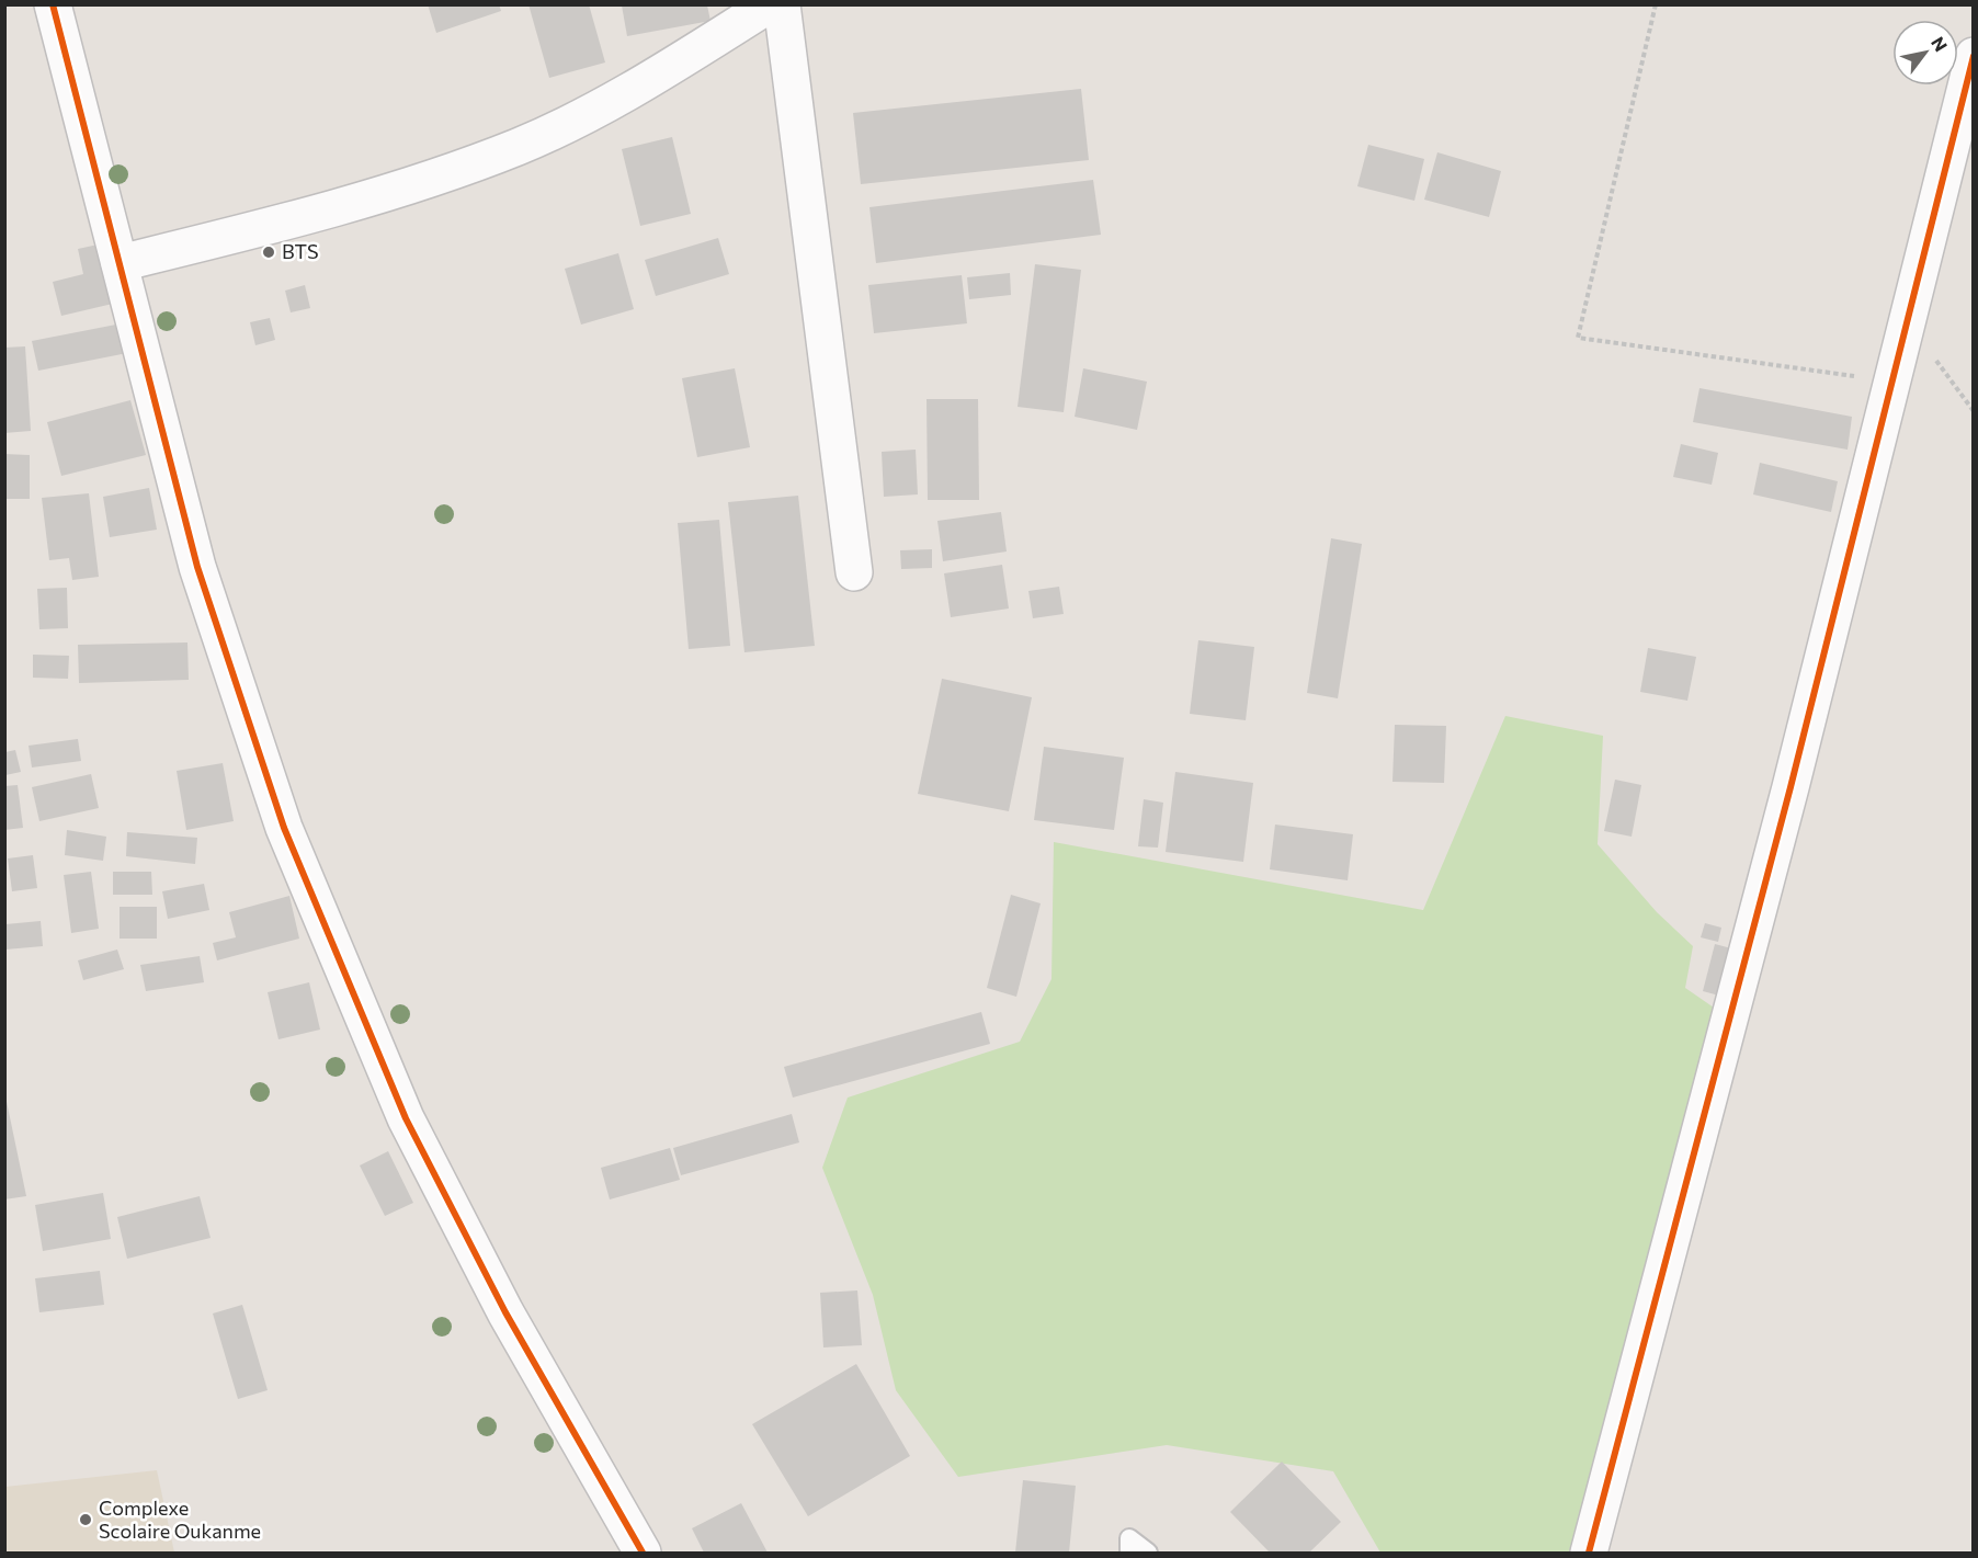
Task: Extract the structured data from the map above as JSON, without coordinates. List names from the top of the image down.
{
  "places": ["BTS", "Complexe Scolaire Oukanme"],
  "north": "top right"
}
